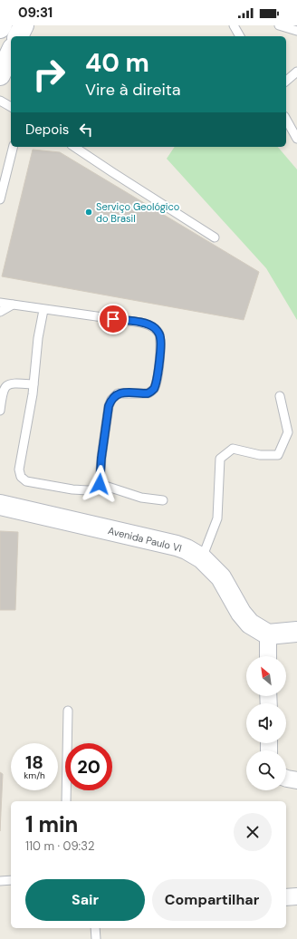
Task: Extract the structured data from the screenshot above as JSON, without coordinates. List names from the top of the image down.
{
  "streets": {
    "street": ["Avenida Paulo VI"]
  },
  "places": ["Serviço Geológico do Brasil"],
  "north": "top left",
  "page": {
    "status": "09:31",
    "turn": ["40 m", "Vire à direita"],
    "then": "Depois",
    "speed": "18 km/h",
    "limit": "20",
    "heading": ["1 min", "110 m · 09:32"],
    "buttons": ["Sair", "Compartilhar"]
  }
}
